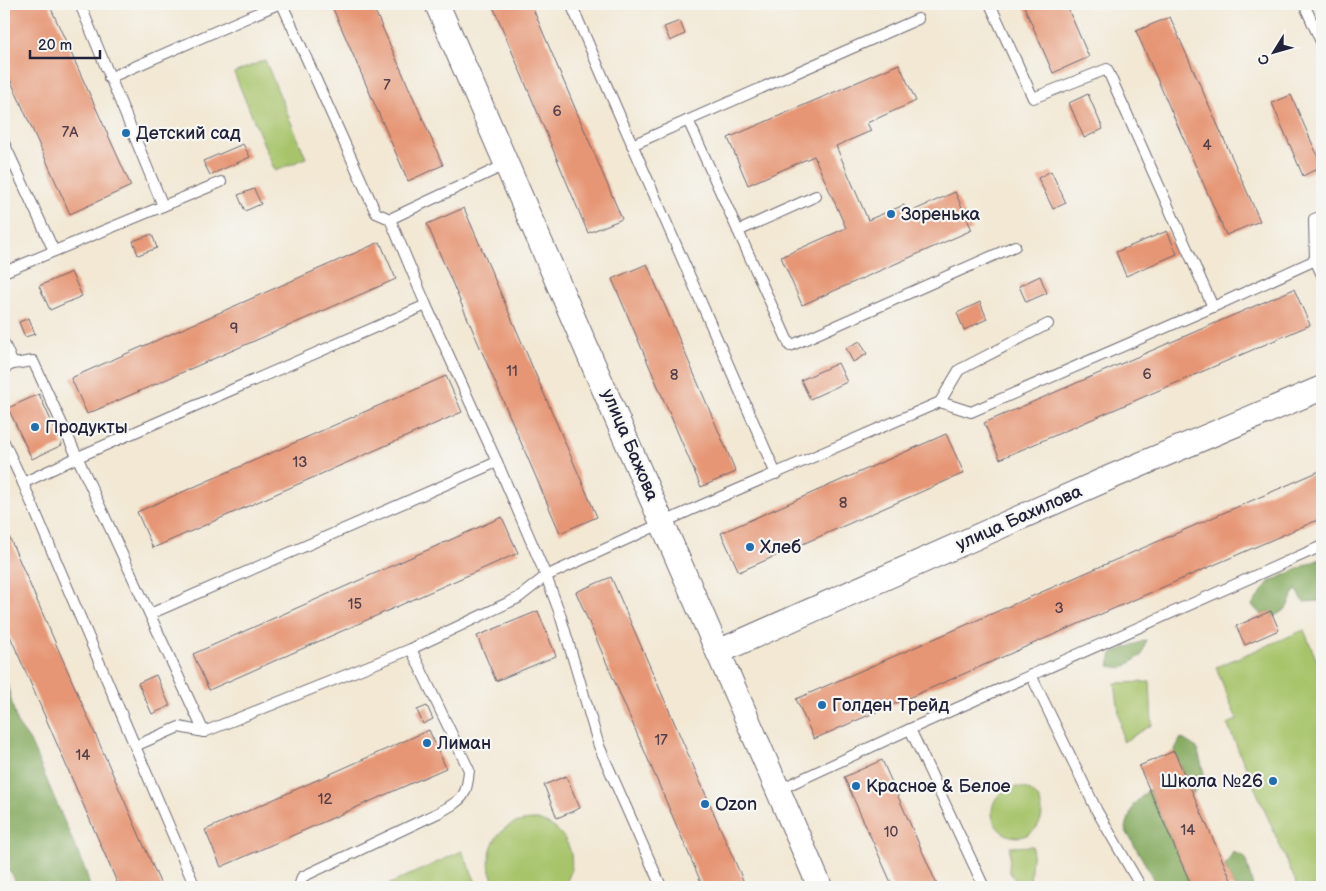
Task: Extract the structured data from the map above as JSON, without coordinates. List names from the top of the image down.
{
  "streets": {
    "street": ["улица Бажова", "улица Бахилова"]
  },
  "crossings": [
    ["улица Бажова", "улица Бахилова"]
  ],
  "places": [
    "Детский сад",
    "Зоренька",
    "Продукты",
    "Хлеб",
    "Голден Трейд",
    "Лиман",
    "Школа №26",
    "Красное & Белое",
    "Ozon"
  ],
  "house_numbers": [
    "7",
    "6",
    "7А",
    "4",
    "9",
    "11",
    "6",
    "8",
    "13",
    "8",
    "15",
    "3",
    "17",
    "14",
    "12",
    "14",
    "10"
  ],
  "scale_bar": "20 m",
  "north": "bottom left"
}
